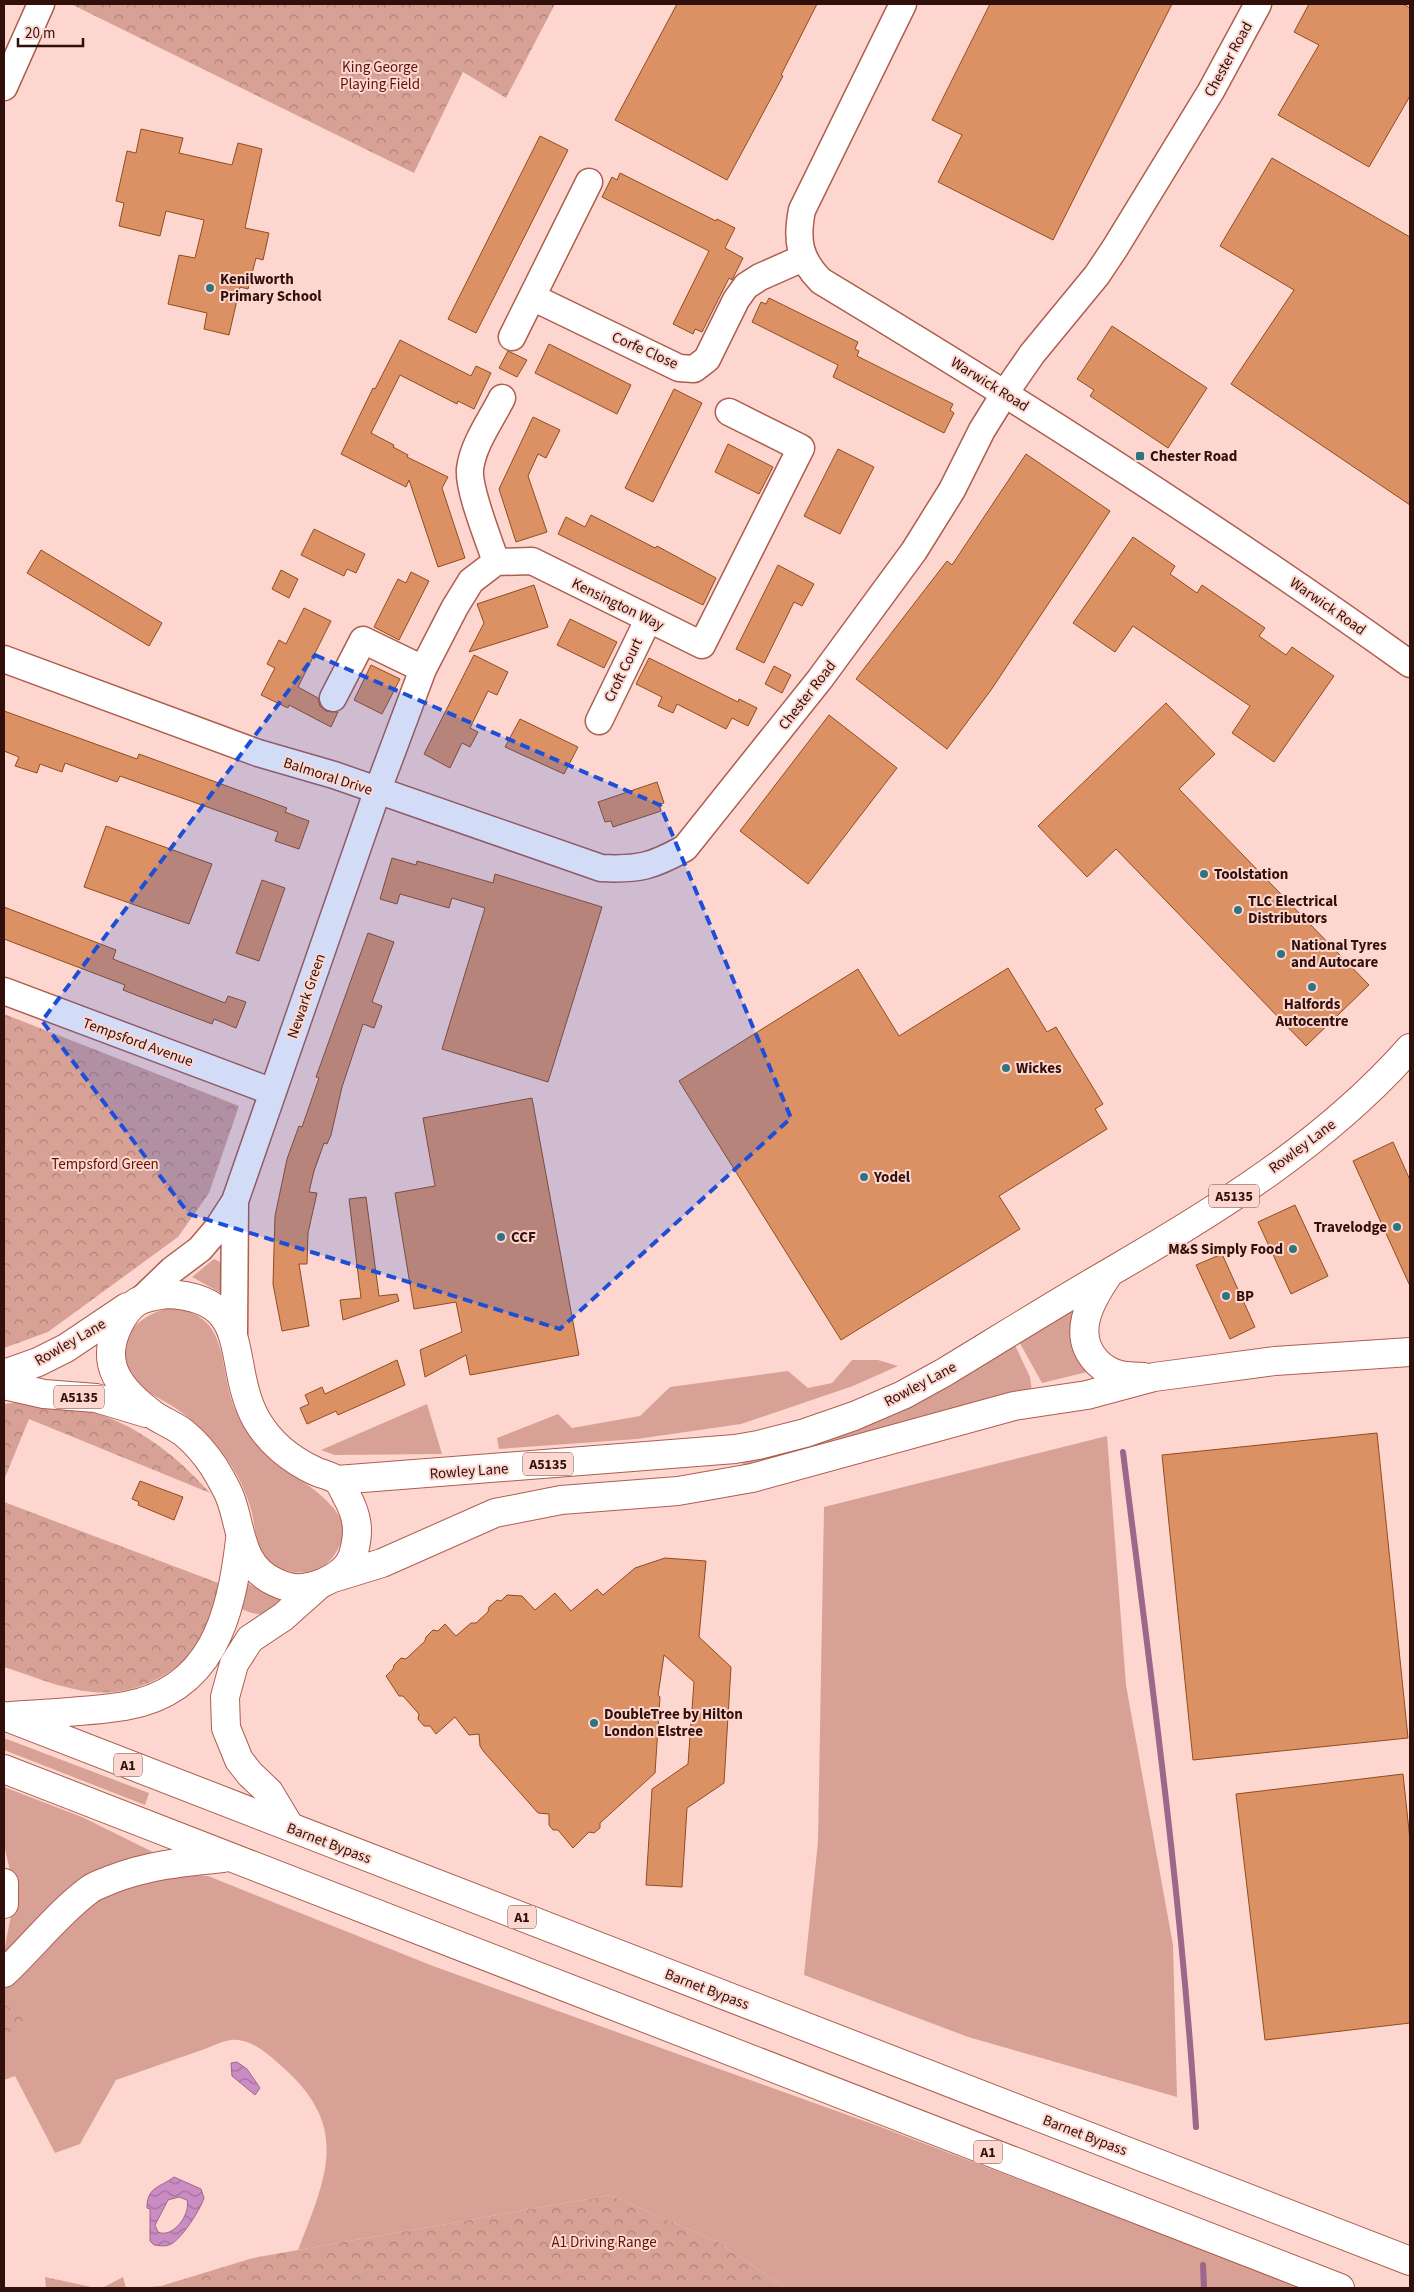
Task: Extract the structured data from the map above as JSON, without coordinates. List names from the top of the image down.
{
  "streets": {
    "main road": [
      "Rowley Lane",
      "A5135",
      "A1",
      "Barnet Bypass"
    ],
    "street": [
      "Chester Road",
      "Corfe Close",
      "Warwick Road",
      "Kensington Way",
      "Croft Court",
      "Balmoral Drive",
      "Newark Green",
      "Tempsford Avenue"
    ]
  },
  "crossings": [
    ["Chester Road", "Warwick Road"],
    ["Chester Road", "Balmoral Drive"],
    ["Corfe Close", "Warwick Road"],
    ["Kensington Way", "Croft Court"],
    ["Balmoral Drive", "Newark Green"],
    ["Newark Green", "Tempsford Avenue"],
    ["Newark Green", "Rowley Lane"],
    ["Rowley Lane", "A5135"]
  ],
  "parks": ["King George Playing Field", "Tempsford Green", "A1 Driving Range"],
  "places": {
    "other": [
      "Kenilworth Primary School",
      "Toolstation",
      "TLC Electrical Distributors",
      "National Tyres and Autocare",
      "Halfords Autocentre",
      "Wickes",
      "Yodel",
      "Travelodge",
      "CCF",
      "M&S Simply Food",
      "BP",
      "DoubleTree by Hilton London Elstree"
    ],
    "transit": ["Chester Road"]
  },
  "scale_bar": "20 m"
}
